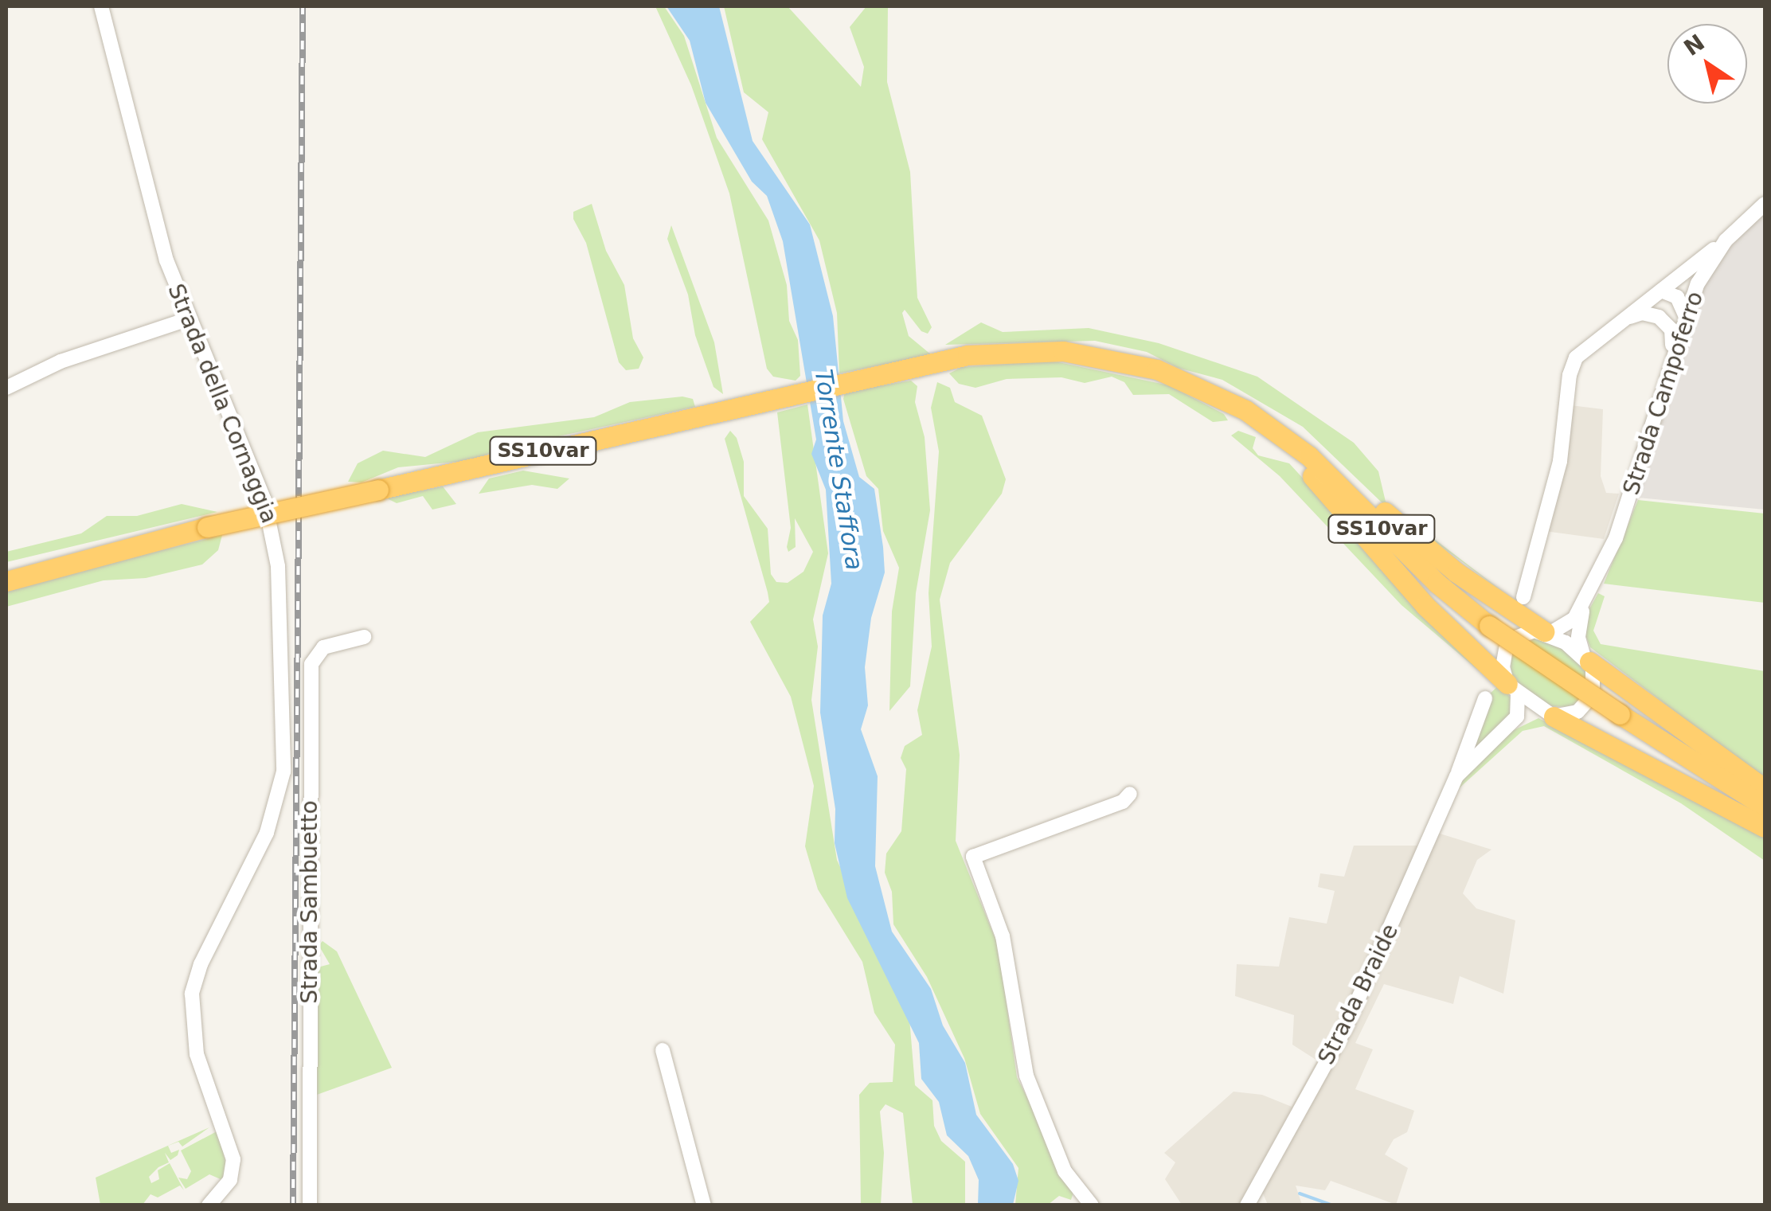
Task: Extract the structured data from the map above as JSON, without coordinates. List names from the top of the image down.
{
  "streets": {
    "highway": ["SS10var"],
    "street": [
      "Strada Campoferro",
      "Strada della Cornaggia",
      "Strada Sambuetto",
      "Strada Braide"
    ]
  },
  "water": ["Torrente Staffora"],
  "north": "top left"
}
